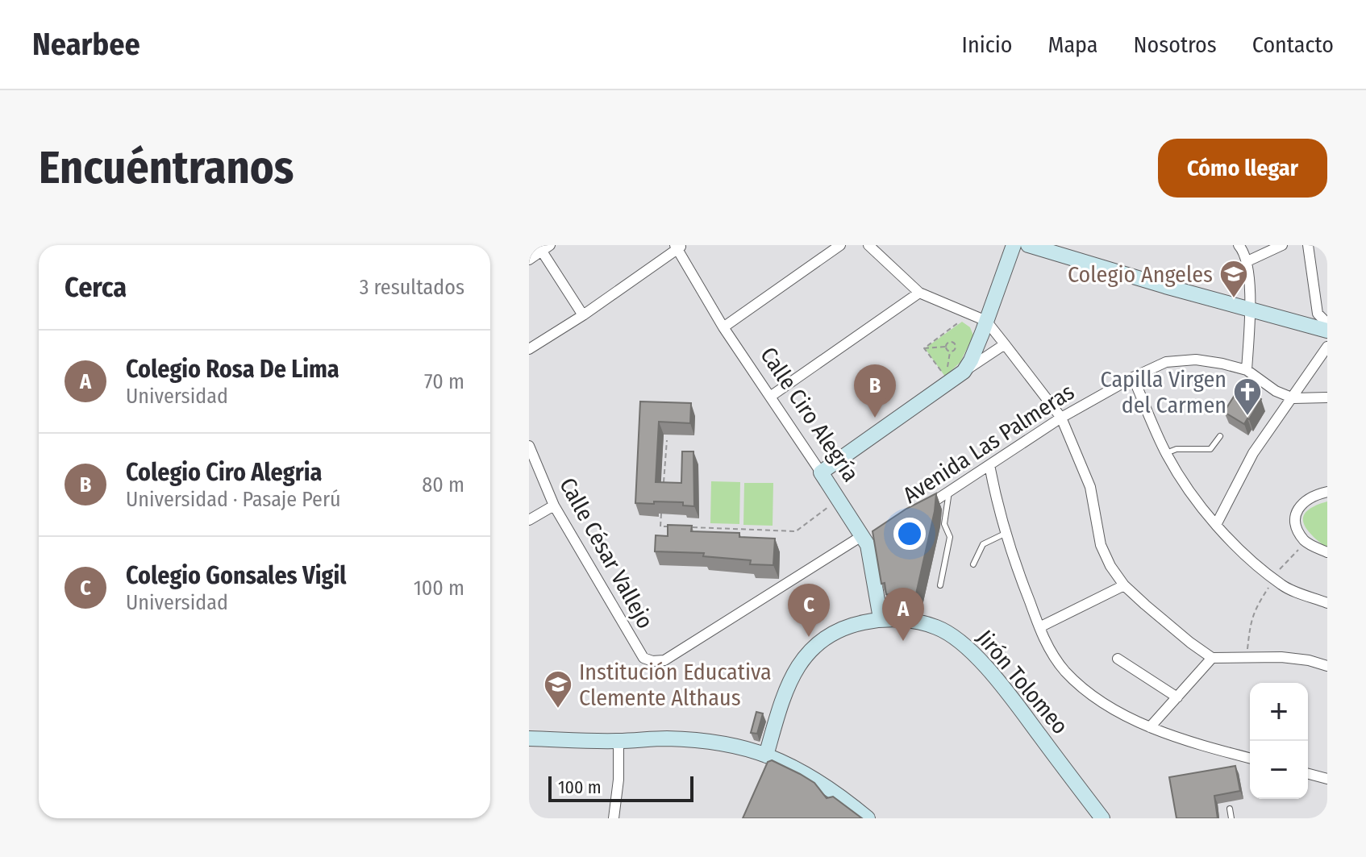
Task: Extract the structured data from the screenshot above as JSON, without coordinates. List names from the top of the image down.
{
  "streets": {
    "street": [
      "Calle Ciro Alegría",
      "Avenida Las Palmeras",
      "Calle César Vallejo",
      "Jirón Tolomeo"
    ]
  },
  "crossings": [
    ["Calle Ciro Alegría", "Calle César Vallejo"],
    ["Calle Ciro Alegría", "Jirón Tolomeo"]
  ],
  "places": {
    "school or university": ["Colegio Angeles", "Institución Educativa Clemente Althaus"],
    "church": ["Capilla Virgen del Carmen"]
  },
  "scale_bar": "100 m",
  "page": {
    "header": "Nearbee",
    "nav": [
      "Inicio",
      "Mapa",
      "Nosotros",
      "Contacto"
    ],
    "buttons": "Cómo llegar",
    "title": "Encuéntranos",
    "heading": ["Cerca", "3 resultados"],
    "list": [
      {
        "mark": "A",
        "name": "Colegio Rosa De Lima",
        "note": "Universidad",
        "value": "70 m"
      },
      {
        "mark": "B",
        "name": "Colegio Ciro Alegria",
        "note": "Universidad · Pasaje Perú",
        "value": "80 m"
      },
      {
        "mark": "C",
        "name": "Colegio Gonsales Vigil",
        "note": "Universidad",
        "value": "100 m"
      }
    ],
    "pins": ["B", "C", "A"],
    "map_buttons": ["+", "−"],
    "scale": "100 m"
  }
}
